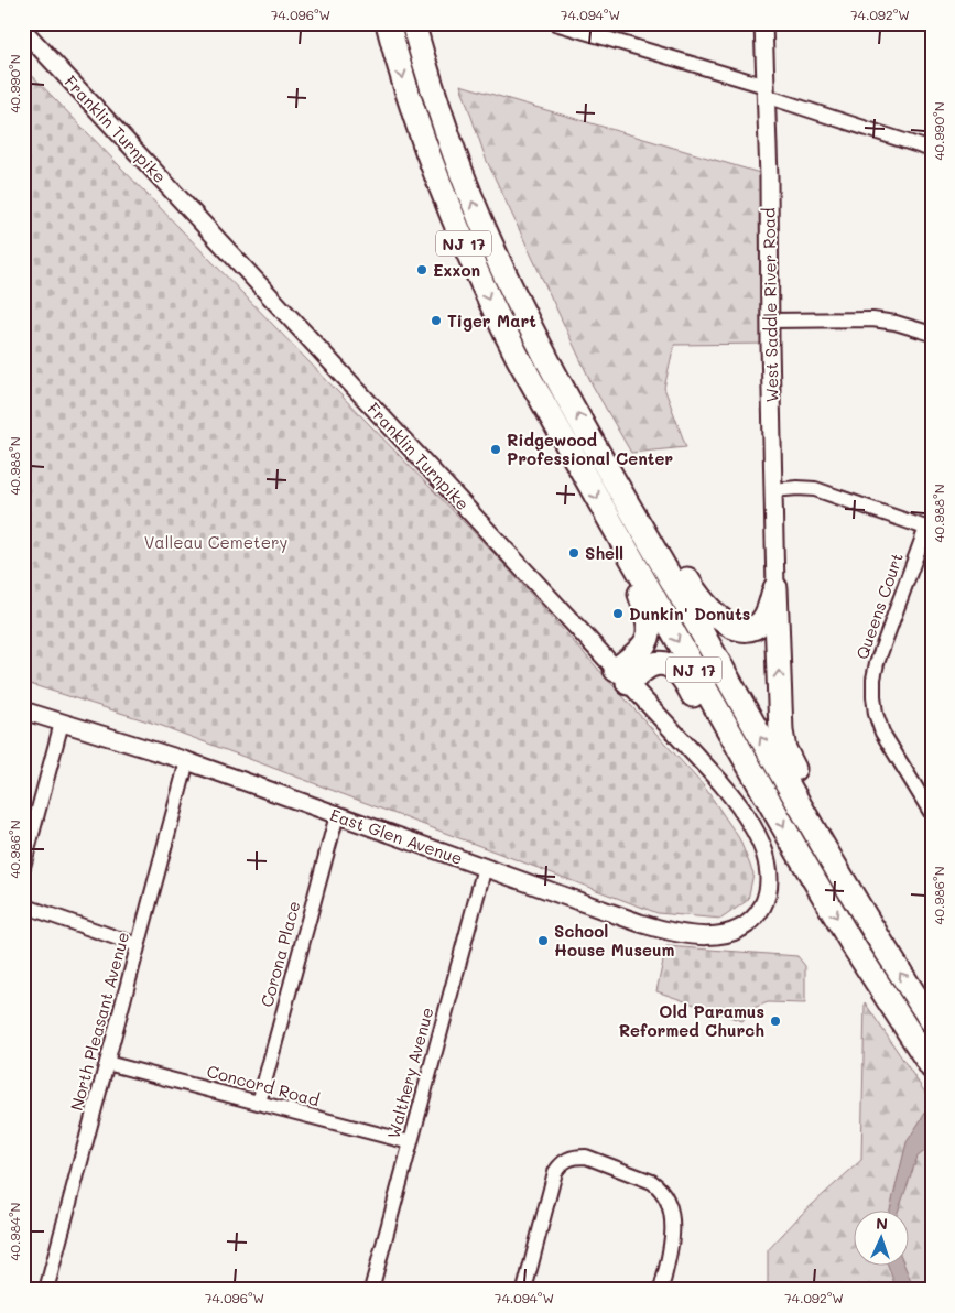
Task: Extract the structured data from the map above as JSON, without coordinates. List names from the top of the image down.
{
  "streets": {
    "highway": ["NJ 17"],
    "street": [
      "Franklin Turnpike",
      "West Saddle River Road",
      "Queens Court",
      "East Glen Avenue",
      "Corona Place",
      "North Pleasant Avenue",
      "Walthery Avenue",
      "Concord Road"
    ]
  },
  "crossings": [
    ["Franklin Turnpike", "East Glen Avenue"],
    ["East Glen Avenue", "Corona Place"],
    ["East Glen Avenue", "North Pleasant Avenue"],
    ["East Glen Avenue", "Walthery Avenue"],
    ["Corona Place", "Concord Road"],
    ["North Pleasant Avenue", "Concord Road"],
    ["Walthery Avenue", "Concord Road"]
  ],
  "parks": ["Valleau Cemetery"],
  "places": [
    "Exxon",
    "Tiger Mart",
    "Ridgewood Professional Center",
    "Shell",
    "Dunkin' Donuts",
    "School House Museum",
    "Old Paramus Reformed Church"
  ],
  "north": "top",
  "coordinates": [
    "74.096°W",
    "74.094°W",
    "74.092°W",
    "40.990°N",
    "40.988°N",
    "40.986°N",
    "40.984°N"
  ]
}
